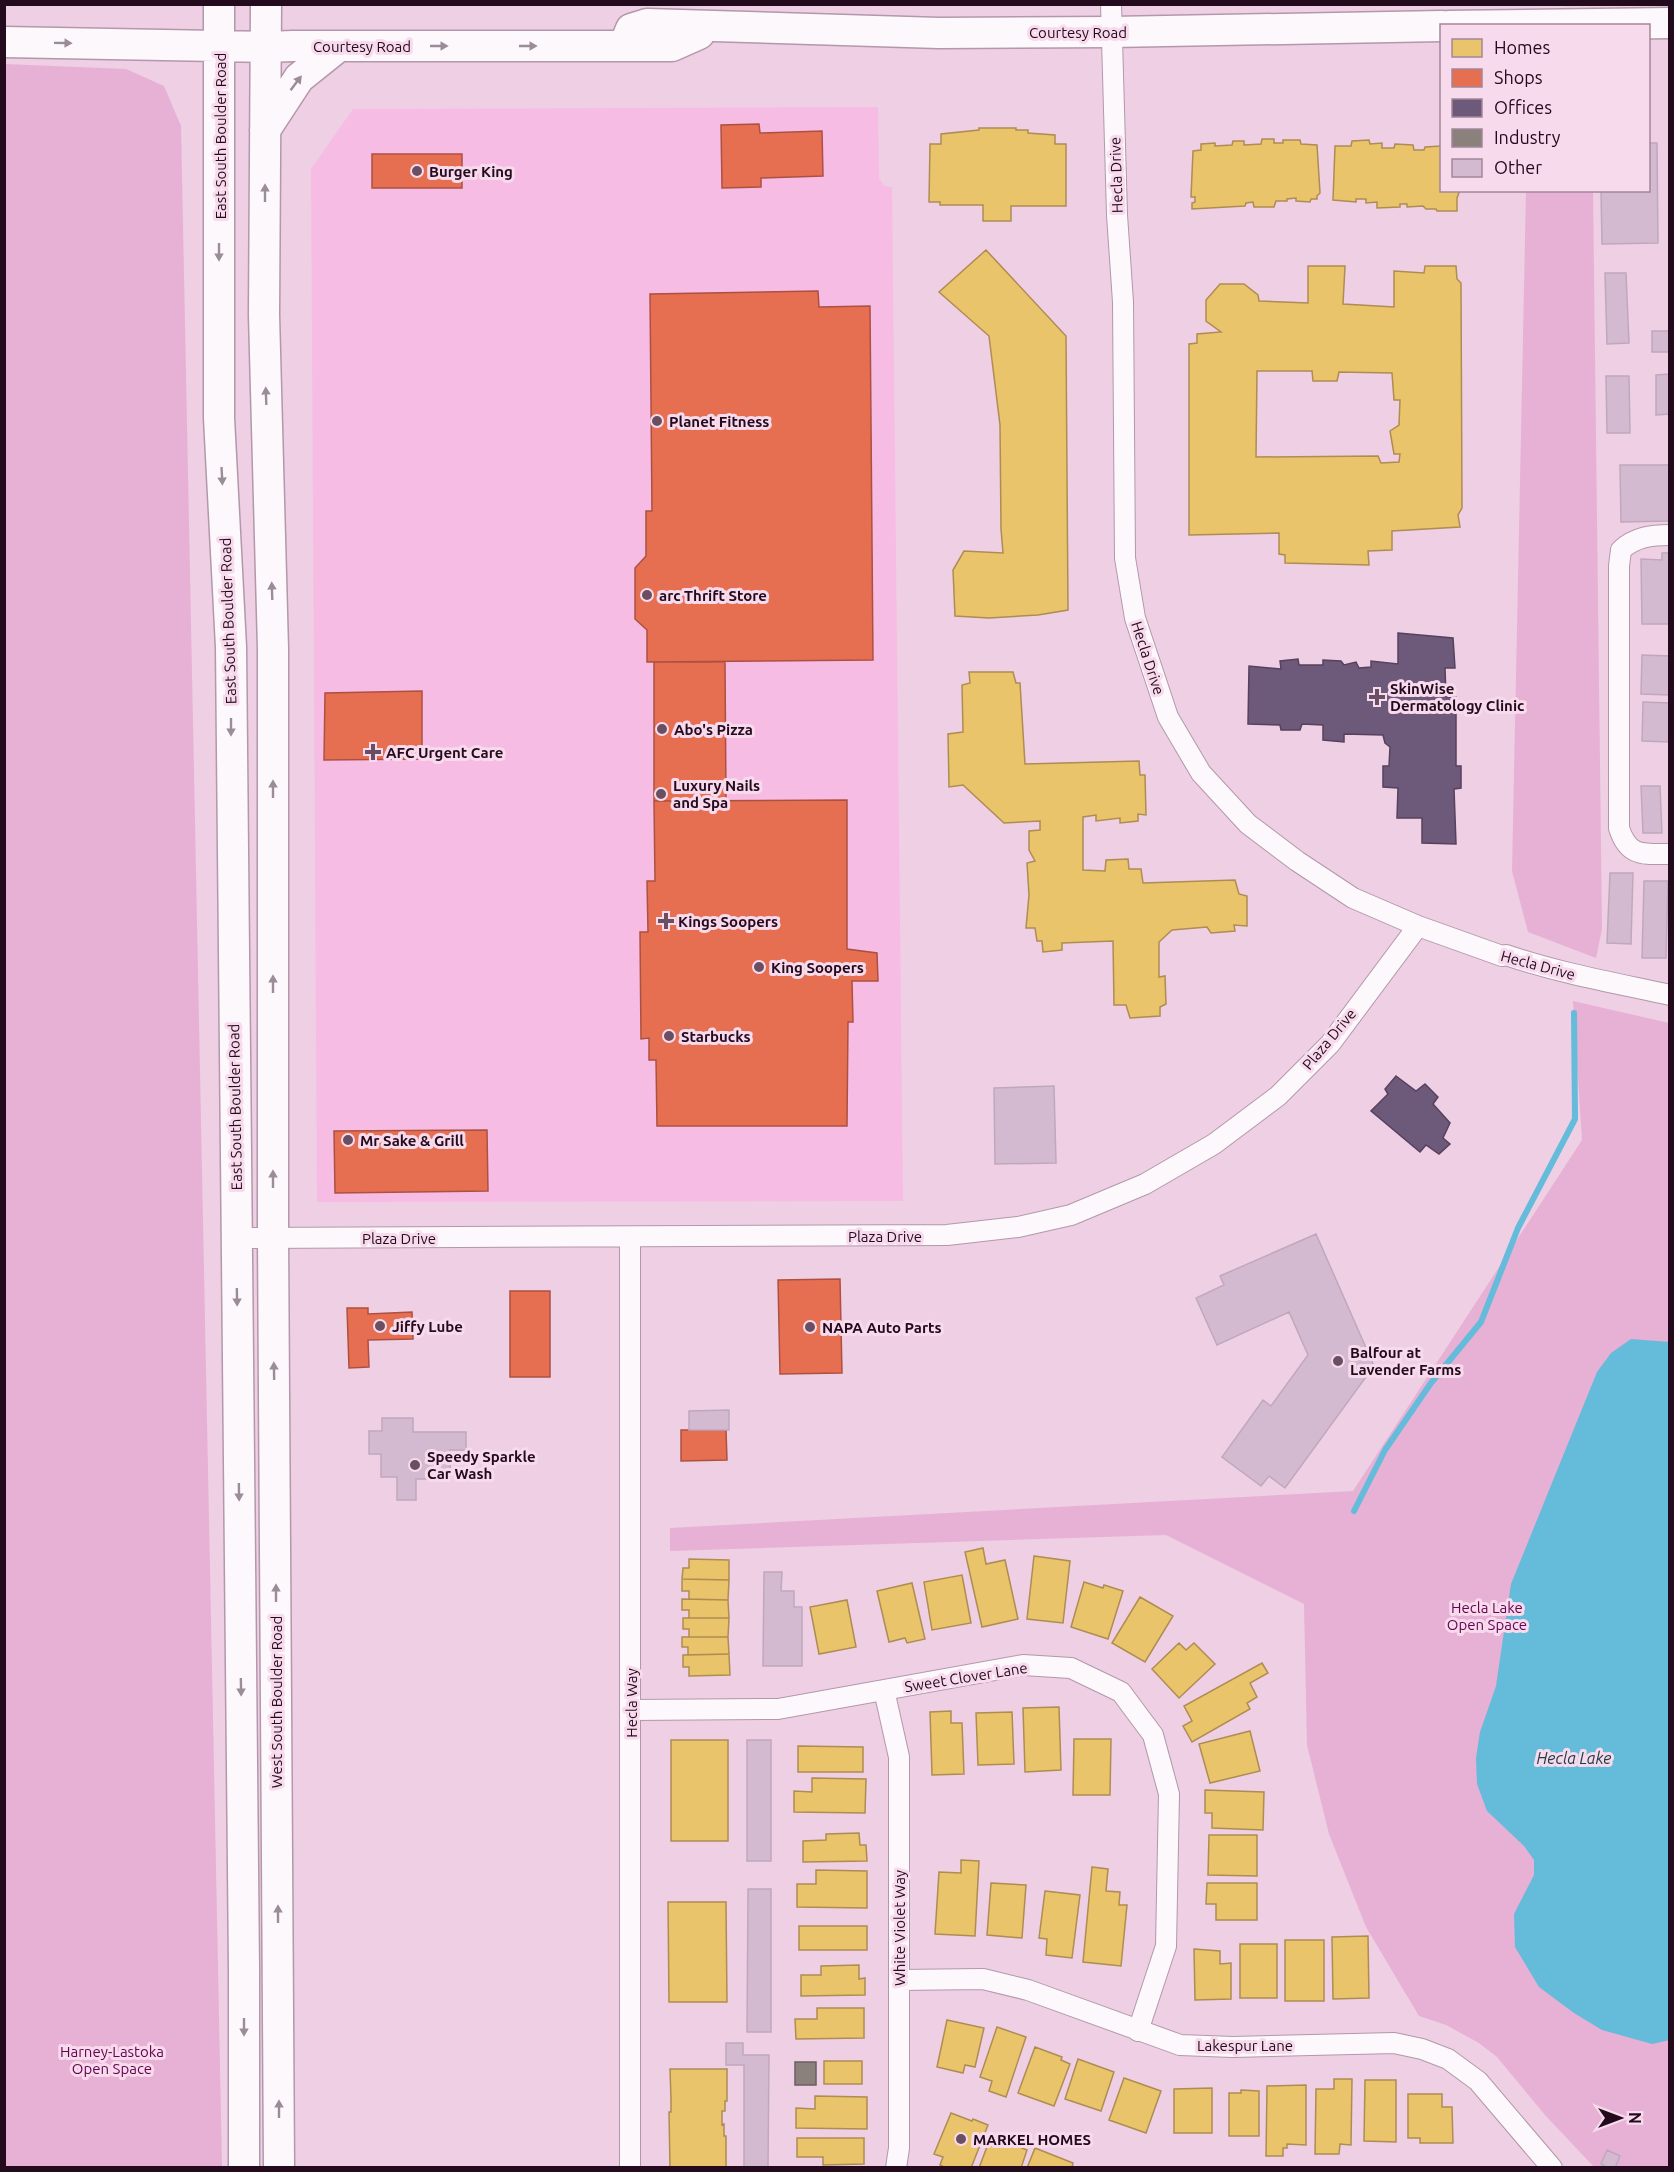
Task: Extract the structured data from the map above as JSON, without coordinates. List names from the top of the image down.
{
  "streets": {
    "main road": ["Courtesy Road", "East South Boulder Road", "West South Boulder Road"],
    "street": [
      "Hecla Drive",
      "Plaza Drive",
      "Sweet Clover Lane",
      "Hecla Way",
      "White Violet Way",
      "Lakespur Lane"
    ]
  },
  "crossings": [
    ["Courtesy Road", "East South Boulder Road"],
    ["Courtesy Road", "Hecla Drive"],
    ["East South Boulder Road", "Plaza Drive"],
    ["Hecla Drive", "Plaza Drive"],
    ["Plaza Drive", "West South Boulder Road"],
    ["Plaza Drive", "Hecla Way"],
    ["Sweet Clover Lane", "Hecla Way"],
    ["Sweet Clover Lane", "White Violet Way"],
    ["Sweet Clover Lane", "Lakespur Lane"],
    ["White Violet Way", "Lakespur Lane"]
  ],
  "one_way": ["Courtesy Road"],
  "water": ["Hecla Lake"],
  "parks": ["Hecla Lake Open Space", "Harney-Lastoka Open Space"],
  "places": {
    "other": [
      "Burger King",
      "Planet Fitness",
      "arc Thrift Store",
      "Abo's Pizza",
      "Luxury Nails and Spa",
      "King Soopers",
      "Starbucks",
      "Mr Sake & Grill",
      "Jiffy Lube",
      "NAPA Auto Parts",
      "Balfour at Lavender Farms",
      "Speedy Sparkle Car Wash",
      "MARKEL HOMES"
    ],
    "health": ["SkinWise Dermatology Clinic", "AFC Urgent Care", "Kings Soopers"]
  },
  "legend": [
    "Homes",
    "Shops",
    "Offices",
    "Industry",
    "Other"
  ],
  "north": "right"
}
